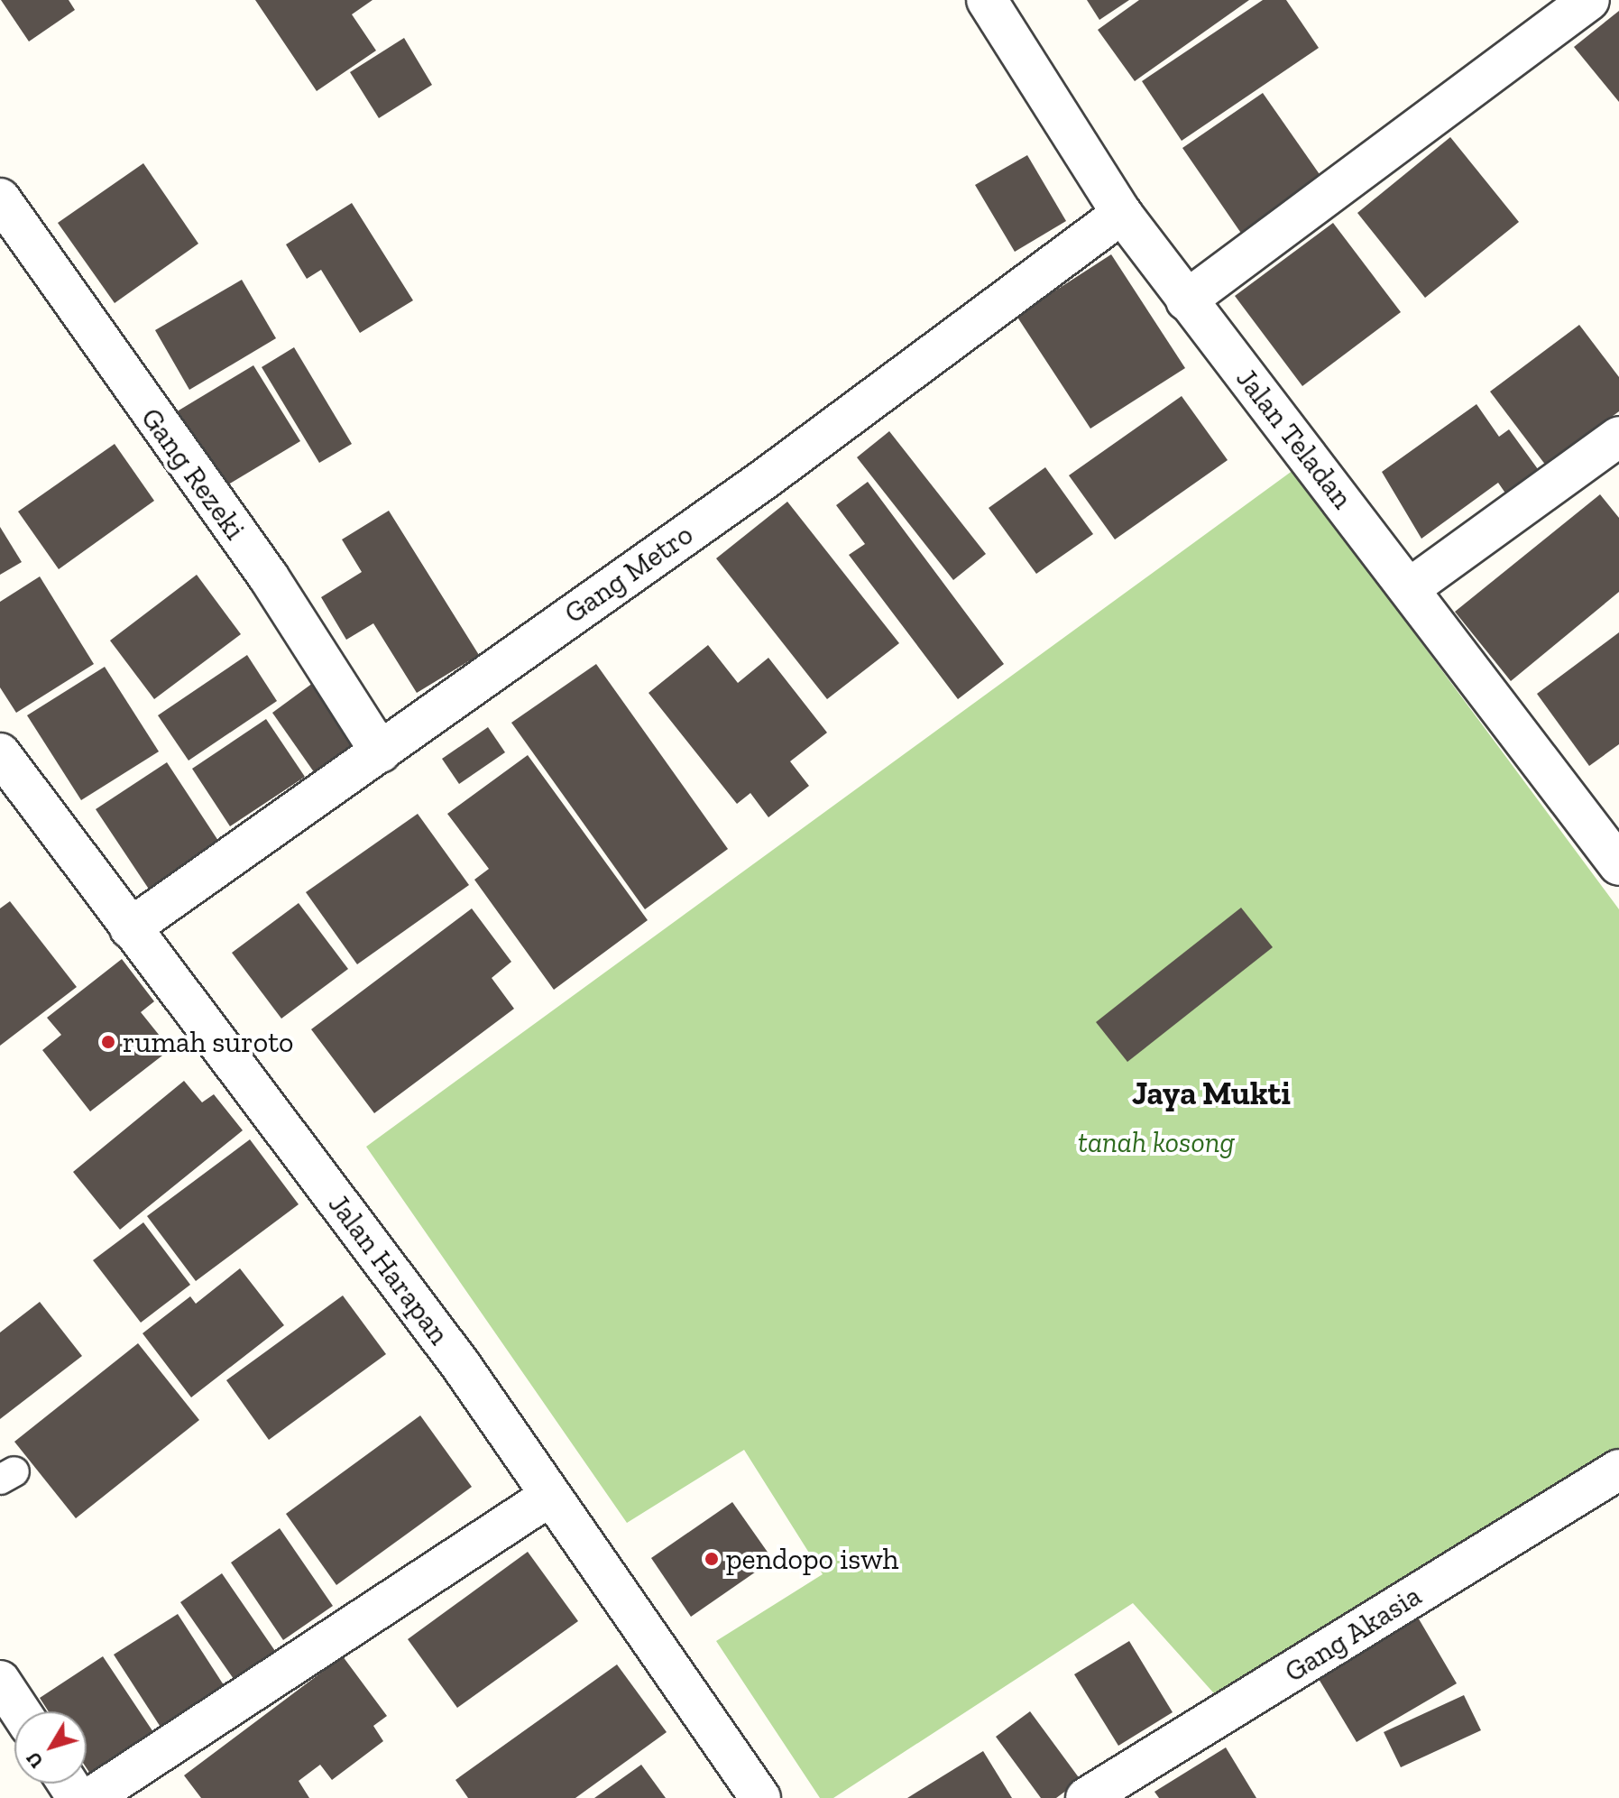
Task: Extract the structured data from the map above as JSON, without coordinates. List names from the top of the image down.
{
  "streets": {
    "street": [
      "Jalan Teladan",
      "Gang Rezeki",
      "Gang Metro",
      "Jalan Harapan",
      "Gang Akasia"
    ]
  },
  "crossings": [
    ["Jalan Teladan", "Gang Metro"],
    ["Gang Rezeki", "Gang Metro"],
    ["Gang Metro", "Jalan Harapan"]
  ],
  "districts": ["Jaya Mukti"],
  "parks": ["tanah kosong"],
  "places": ["rumah suroto", "pendopo iswh"],
  "north": "bottom left"
}
